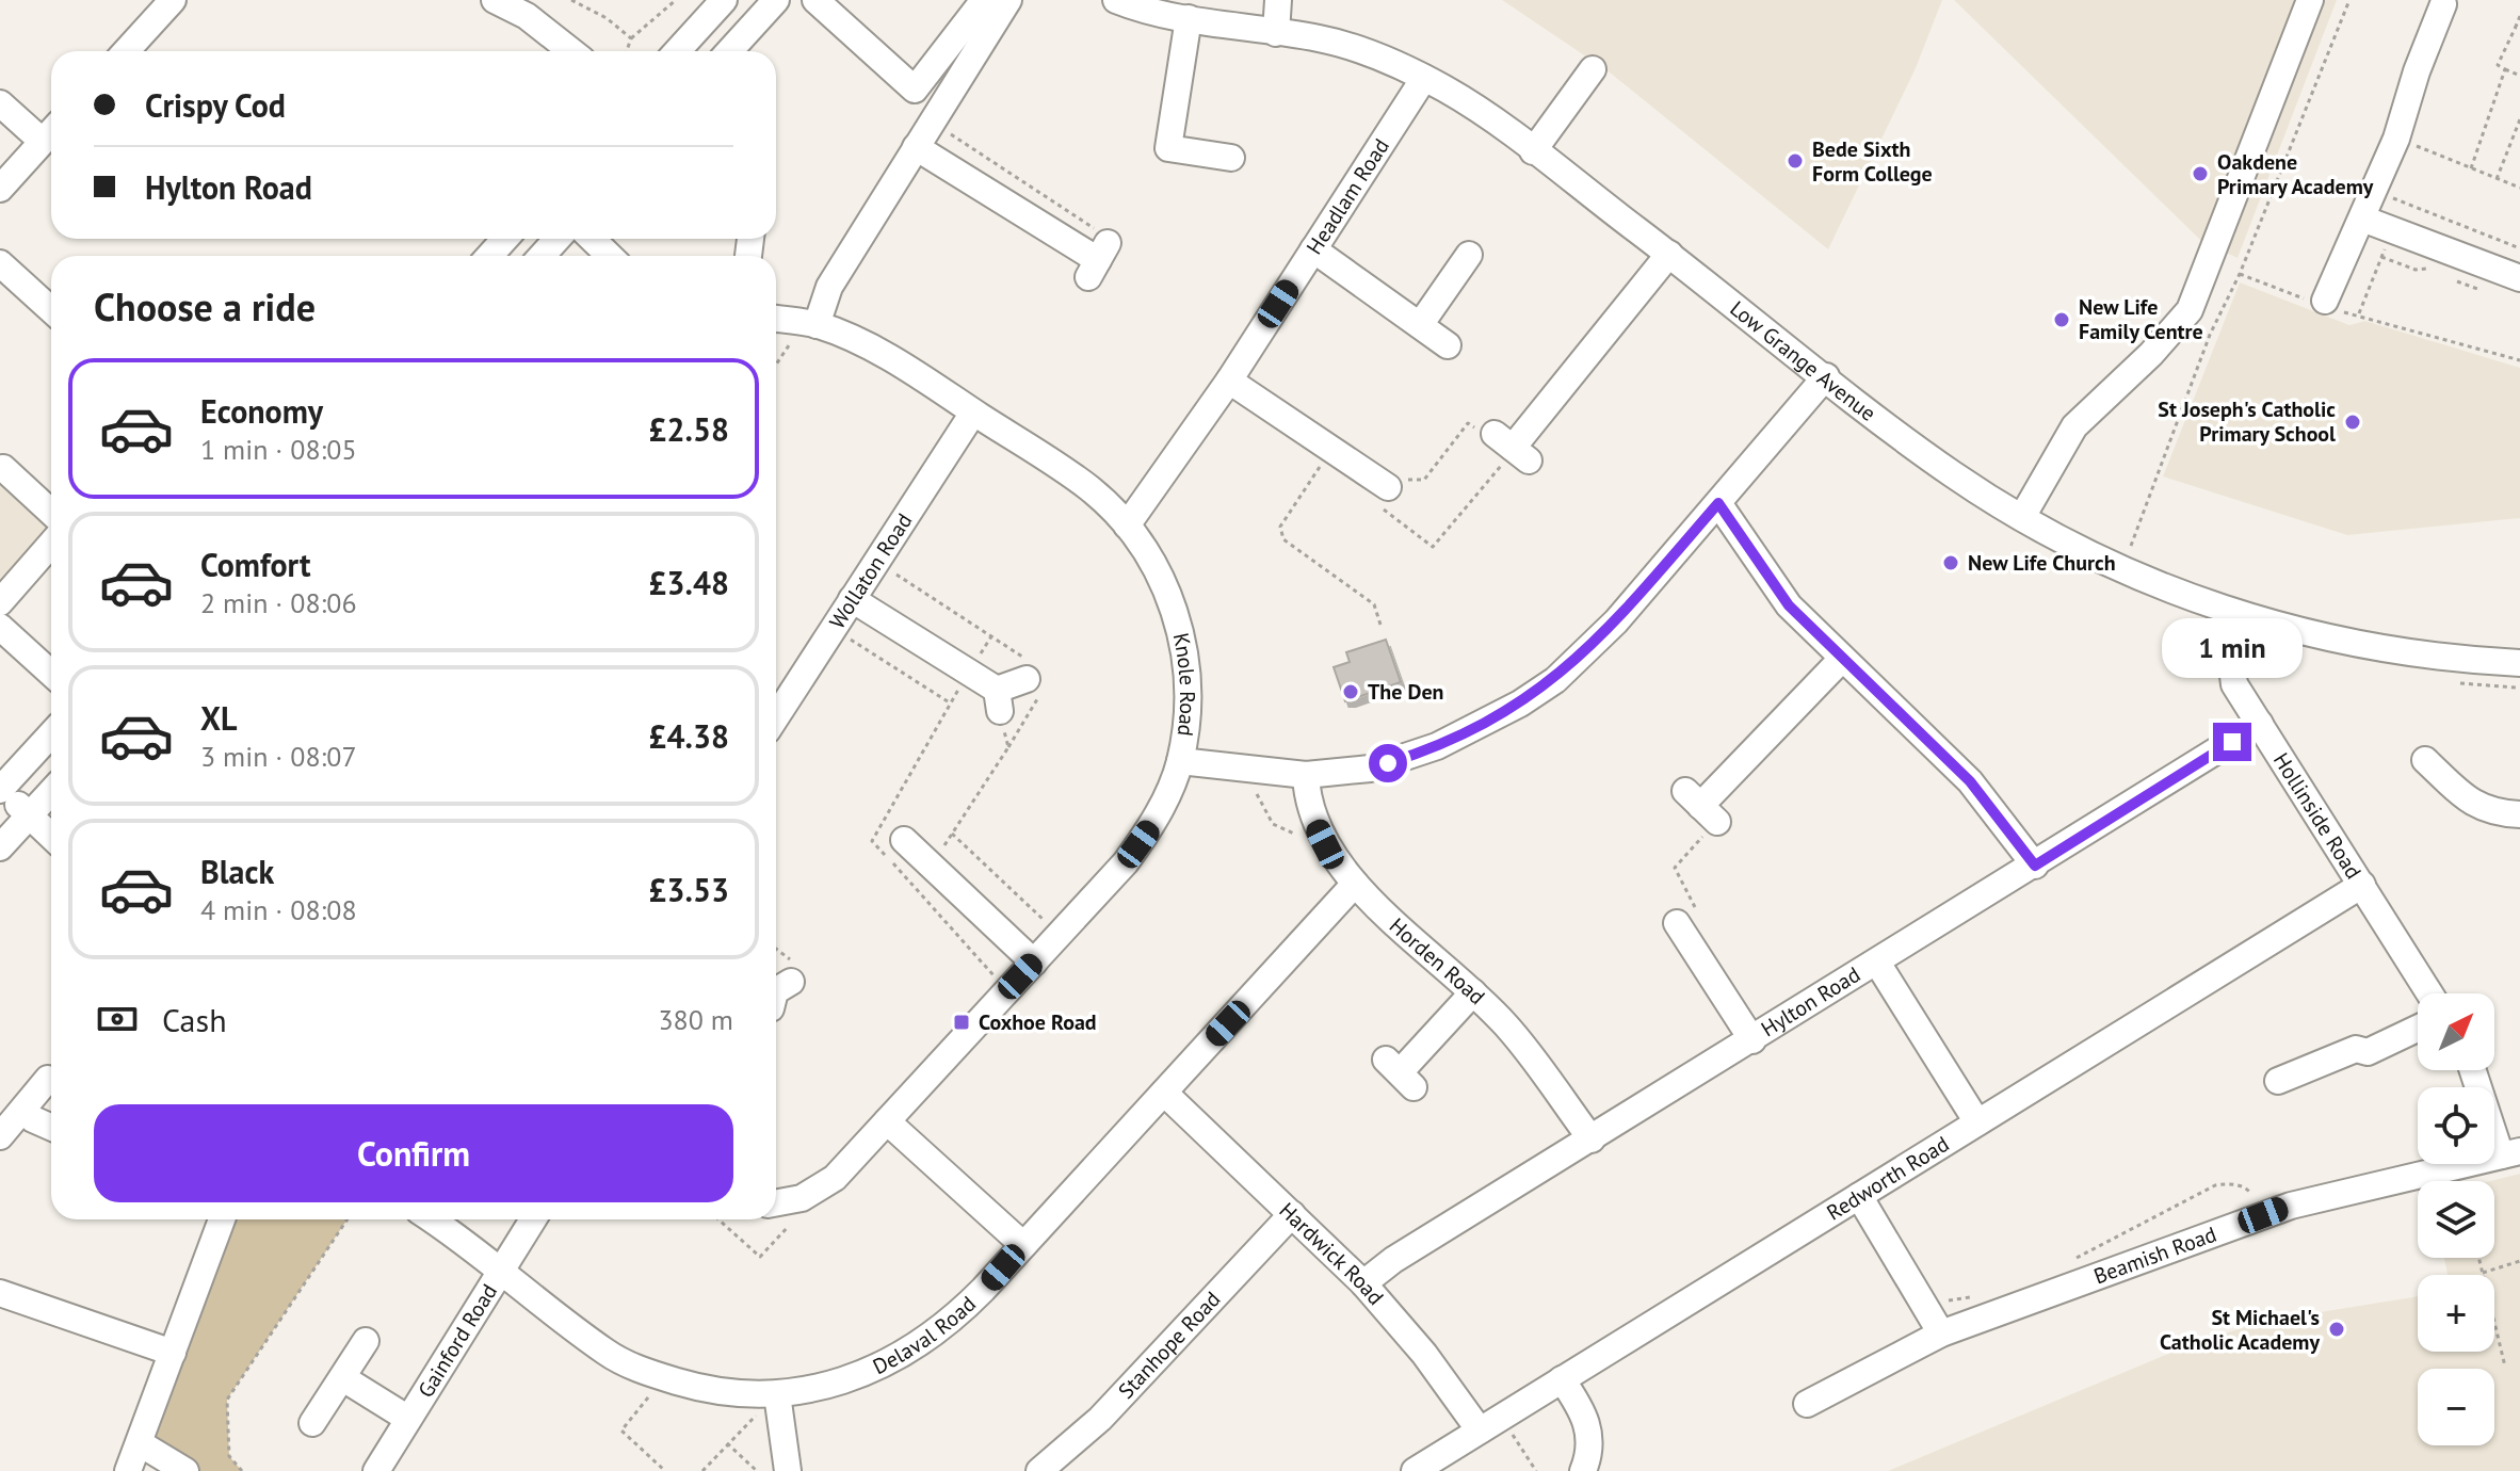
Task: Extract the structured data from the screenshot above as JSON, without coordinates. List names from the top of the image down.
{
  "streets": {
    "street": [
      "Headlam Road",
      "Low Grange Avenue",
      "Wollaton Road",
      "Knole Road",
      "Hollinside Road",
      "Horden Road",
      "Hylton Road",
      "Redworth Road",
      "Hardwick Road",
      "Beamish Road",
      "Delaval Road",
      "Gainford Road",
      "Stanhope Road"
    ]
  },
  "crossings": [
    ["Headlam Road", "Low Grange Avenue"],
    ["Headlam Road", "Knole Road"],
    ["Low Grange Avenue", "Hollinside Road"],
    ["Wollaton Road", "Knole Road"],
    ["Hollinside Road", "Hylton Road"],
    ["Hollinside Road", "Redworth Road"],
    ["Horden Road", "Hylton Road"],
    ["Horden Road", "Delaval Road"],
    ["Hylton Road", "Hardwick Road"],
    ["Redworth Road", "Hardwick Road"],
    ["Hardwick Road", "Delaval Road"],
    ["Hardwick Road", "Stanhope Road"],
    ["Delaval Road", "Gainford Road"]
  ],
  "places": {
    "other": [
      "Bede Sixth Form College",
      "Oakdene Primary Academy",
      "New Life Family Centre",
      "St Joseph's Catholic Primary School",
      "New Life Church",
      "The Den",
      "St Michael's Catholic Academy"
    ],
    "transit": ["Coxhoe Road"]
  },
  "north": "top right",
  "page": {
    "banner": ["Crispy Cod", "Hylton Road"],
    "heading": "Choose a ride",
    "list": [
      {
        "name": "Economy",
        "note": "1 min · 08:05",
        "value": "£2.58"
      },
      {
        "name": "Comfort",
        "note": "2 min · 08:06",
        "value": "£3.48"
      },
      {
        "name": "XL",
        "note": "3 min · 08:07",
        "value": "£4.38"
      },
      {
        "name": "Black",
        "note": "4 min · 08:08",
        "value": "£3.53"
      }
    ],
    "bubble": "1 min",
    "pay": ["Cash", "380 m"],
    "map_buttons": ["+", "−"],
    "buttons": "Confirm"
  }
}
